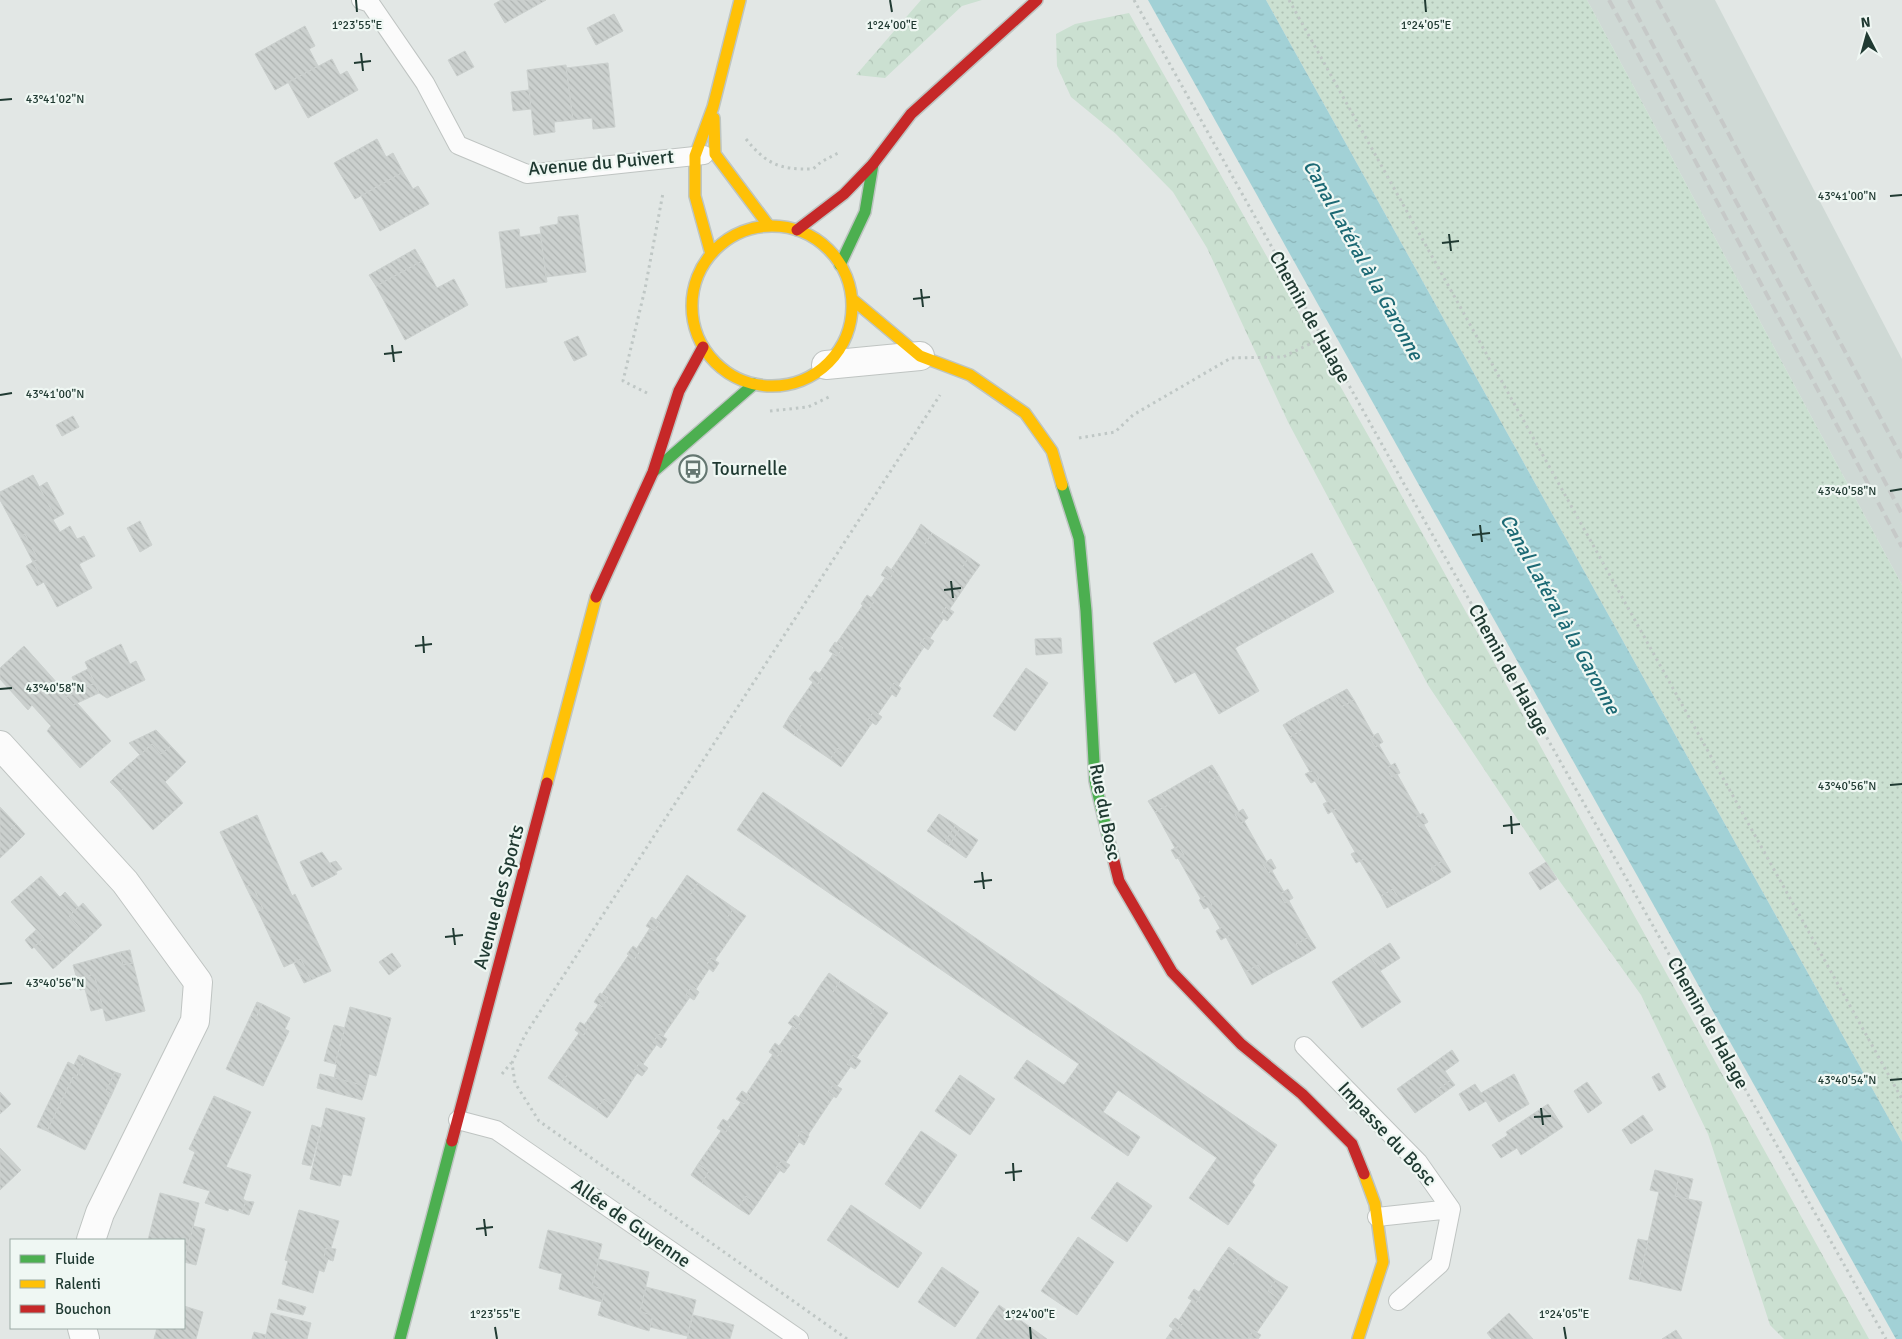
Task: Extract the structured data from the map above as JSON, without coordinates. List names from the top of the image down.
{
  "streets": {
    "main road": ["Rue du Bosc", "Avenue des Sports"],
    "lane": ["Avenue du Puivert", "Impasse du Bosc", "Allée de Guyenne"],
    "path": ["Chemin de Halage"]
  },
  "crossings": [
    ["Rue du Bosc", "Avenue des Sports"],
    ["Avenue des Sports", "Allée de Guyenne"]
  ],
  "water": ["Canal Latéral à la Garonne"],
  "places": {
    "bus stop": ["Tournelle"]
  },
  "legend": ["Fluide", "Ralenti", "Bouchon"],
  "north": "top",
  "coordinates": [
    "1°23'55\"E",
    "1°24'00\"E",
    "1°24'05\"E",
    "43°41'02\"N",
    "43°41'00\"N",
    "43°40'58\"N",
    "43°40'56\"N",
    "43°40'54\"N"
  ]
}
